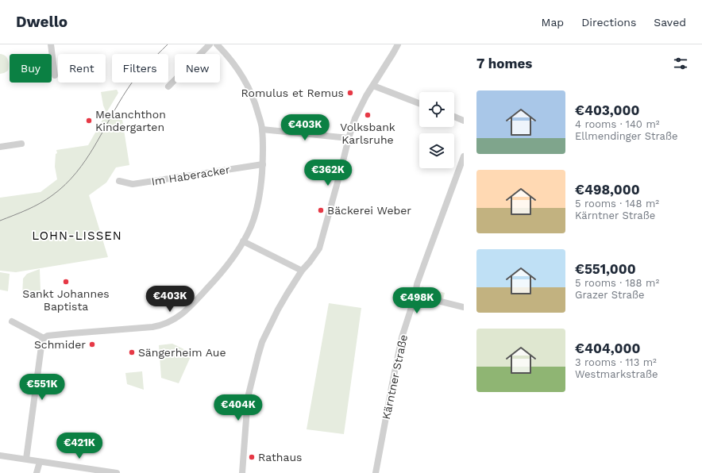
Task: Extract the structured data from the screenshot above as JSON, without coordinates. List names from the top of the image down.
{
  "streets": {
    "street": ["Im Haberacker", "Kärntner Straße"]
  },
  "districts": ["LOHN-LISSEN"],
  "places": [
    "Romulus et Remus",
    "Volksbank Karlsruhe",
    "Melanchthon Kindergarten",
    "Bäckerei Weber",
    "Sankt Johannes Baptista",
    "Schmider",
    "Sängerheim Aue",
    "Rathaus"
  ],
  "page": {
    "header": "Dwello",
    "nav": ["Map", "Directions", "Saved"],
    "heading": "7 homes",
    "chip": [
      "Buy",
      "Rent",
      "Filters",
      "New"
    ],
    "list": [
      {
        "name": "€403,000",
        "note": "4 rooms · 140 m² · Ellmendinger Straße"
      },
      {
        "name": "€498,000",
        "note": "5 rooms · 148 m² · Kärntner Straße"
      },
      {
        "name": "€551,000",
        "note": "5 rooms · 188 m² · Grazer Straße"
      },
      {
        "name": "€404,000",
        "note": "3 rooms · 113 m² · Westmarkstraße"
      }
    ],
    "price": [
      "€403K",
      "€362K",
      "€403K",
      "€498K",
      "€551K",
      "€404K",
      "€421K"
    ]
  }
}
